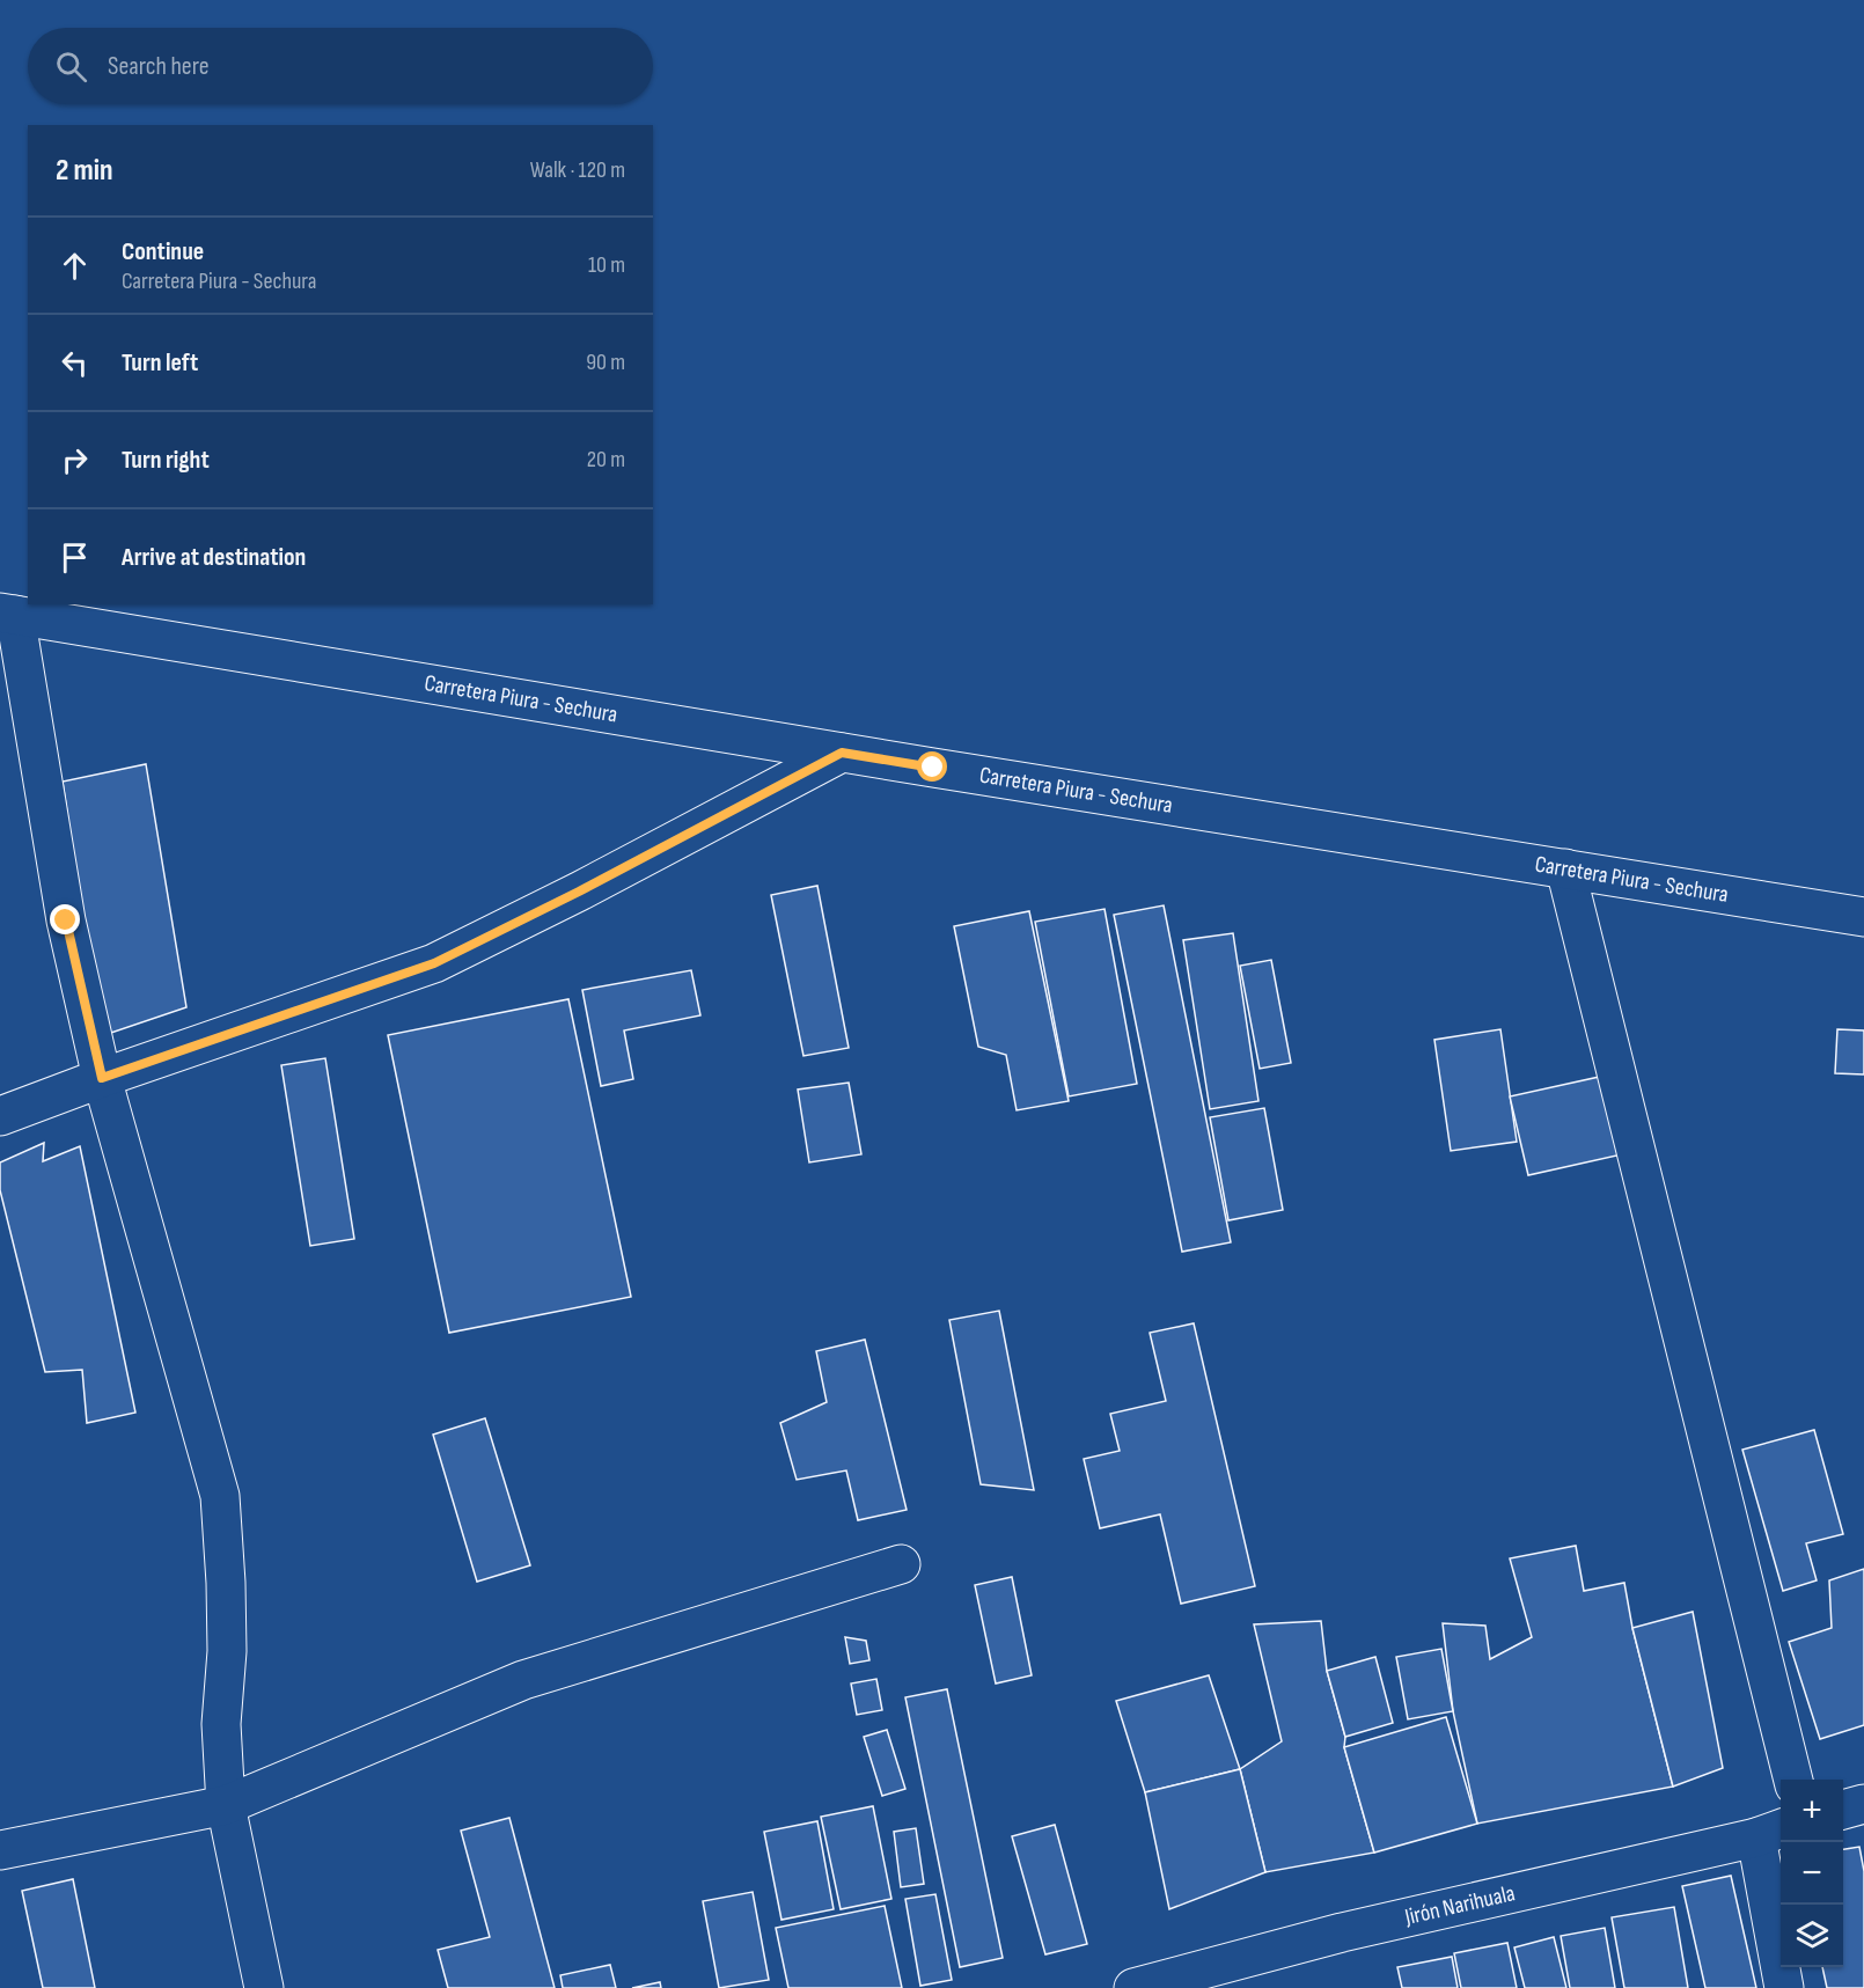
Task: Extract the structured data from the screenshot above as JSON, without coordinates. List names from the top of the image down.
{
  "streets": {
    "street": ["Carretera Piura - Sechura", "Jirón Narihuala"]
  },
  "page": {
    "search": "Search here",
    "heading": ["2 min", "Walk · 120 m"],
    "list": [
      ["Continue", "Carretera Piura - Sechura", "10 m"],
      ["Turn left", "90 m"],
      ["Turn right", "20 m"],
      "Arrive at destination"
    ],
    "map_buttons": ["+", "−"]
  }
}
